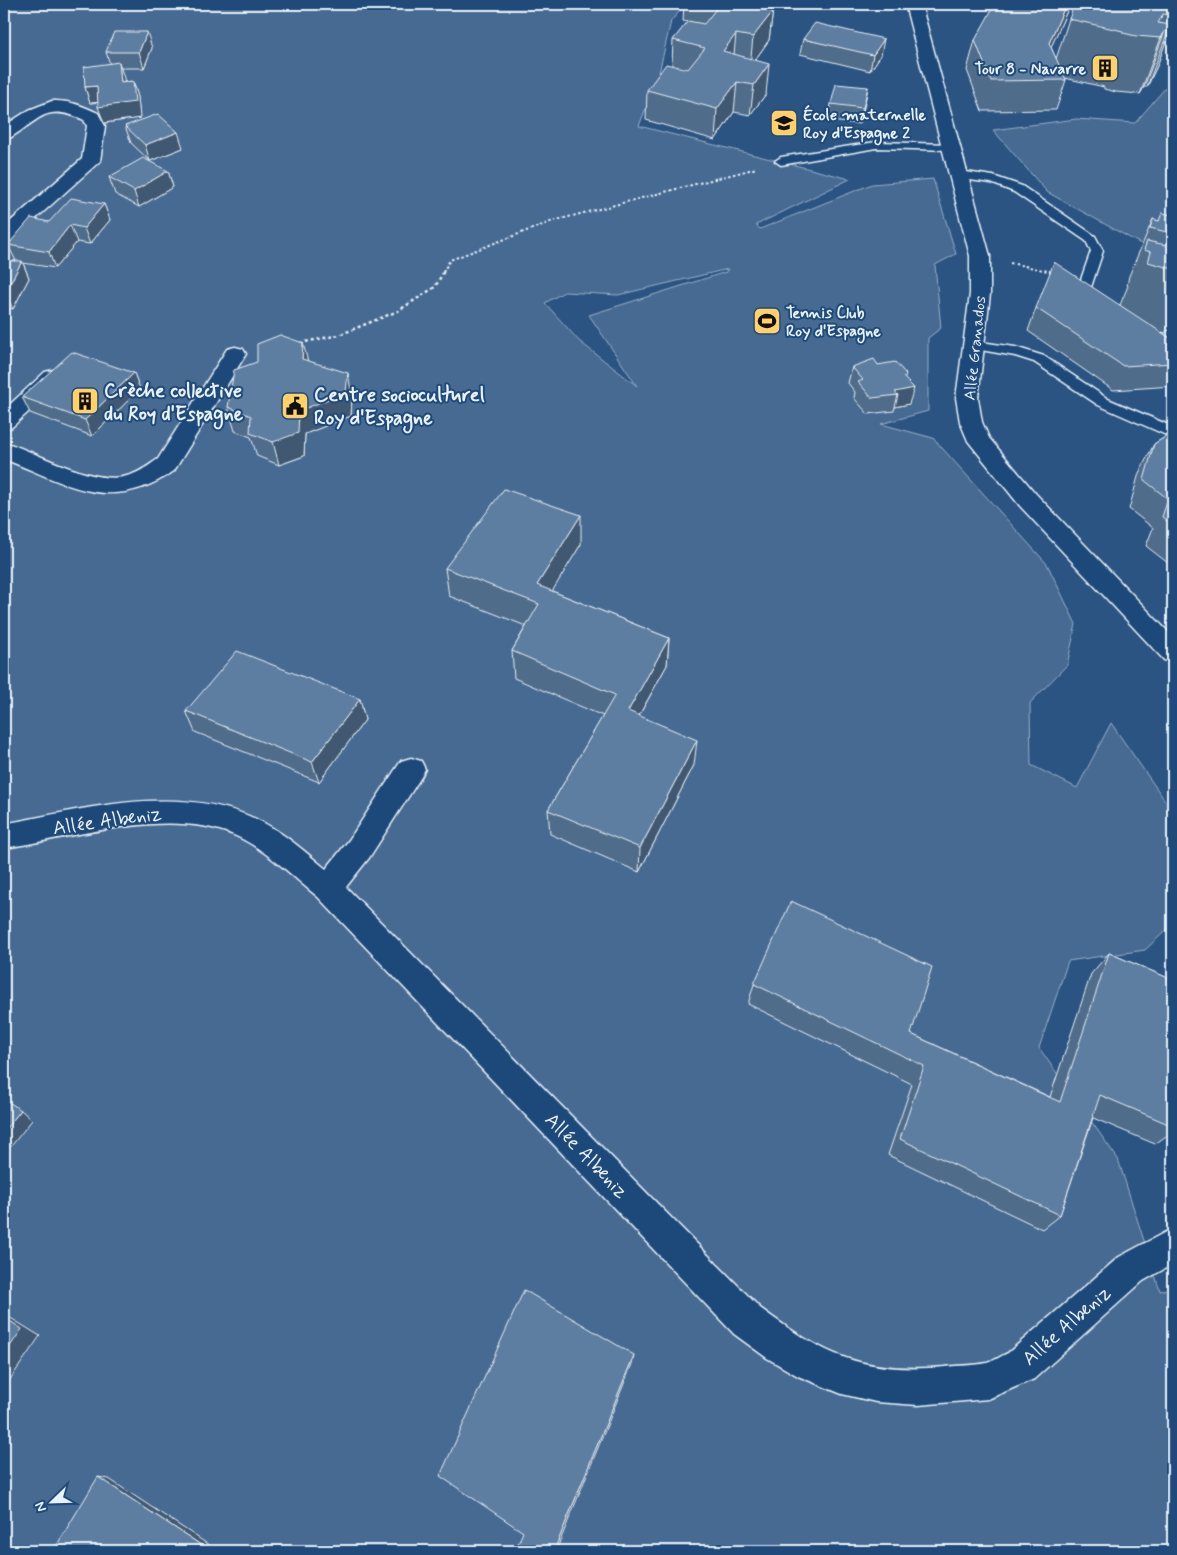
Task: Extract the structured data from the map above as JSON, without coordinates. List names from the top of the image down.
{
  "streets": {
    "street": ["Allée Granados", "Allée Albeniz"]
  },
  "places": {
    "building": ["Tour 8 - Navarre", "Crèche collective du Roy d'Espagne"],
    "school or university": ["École maternelle Roy d'Espagne 2"],
    "sports": ["Tennis Club Roy d'Espagne"],
    "public building": ["Centre socioculturel Roy d'Espagne"]
  },
  "north": "bottom left"
}
